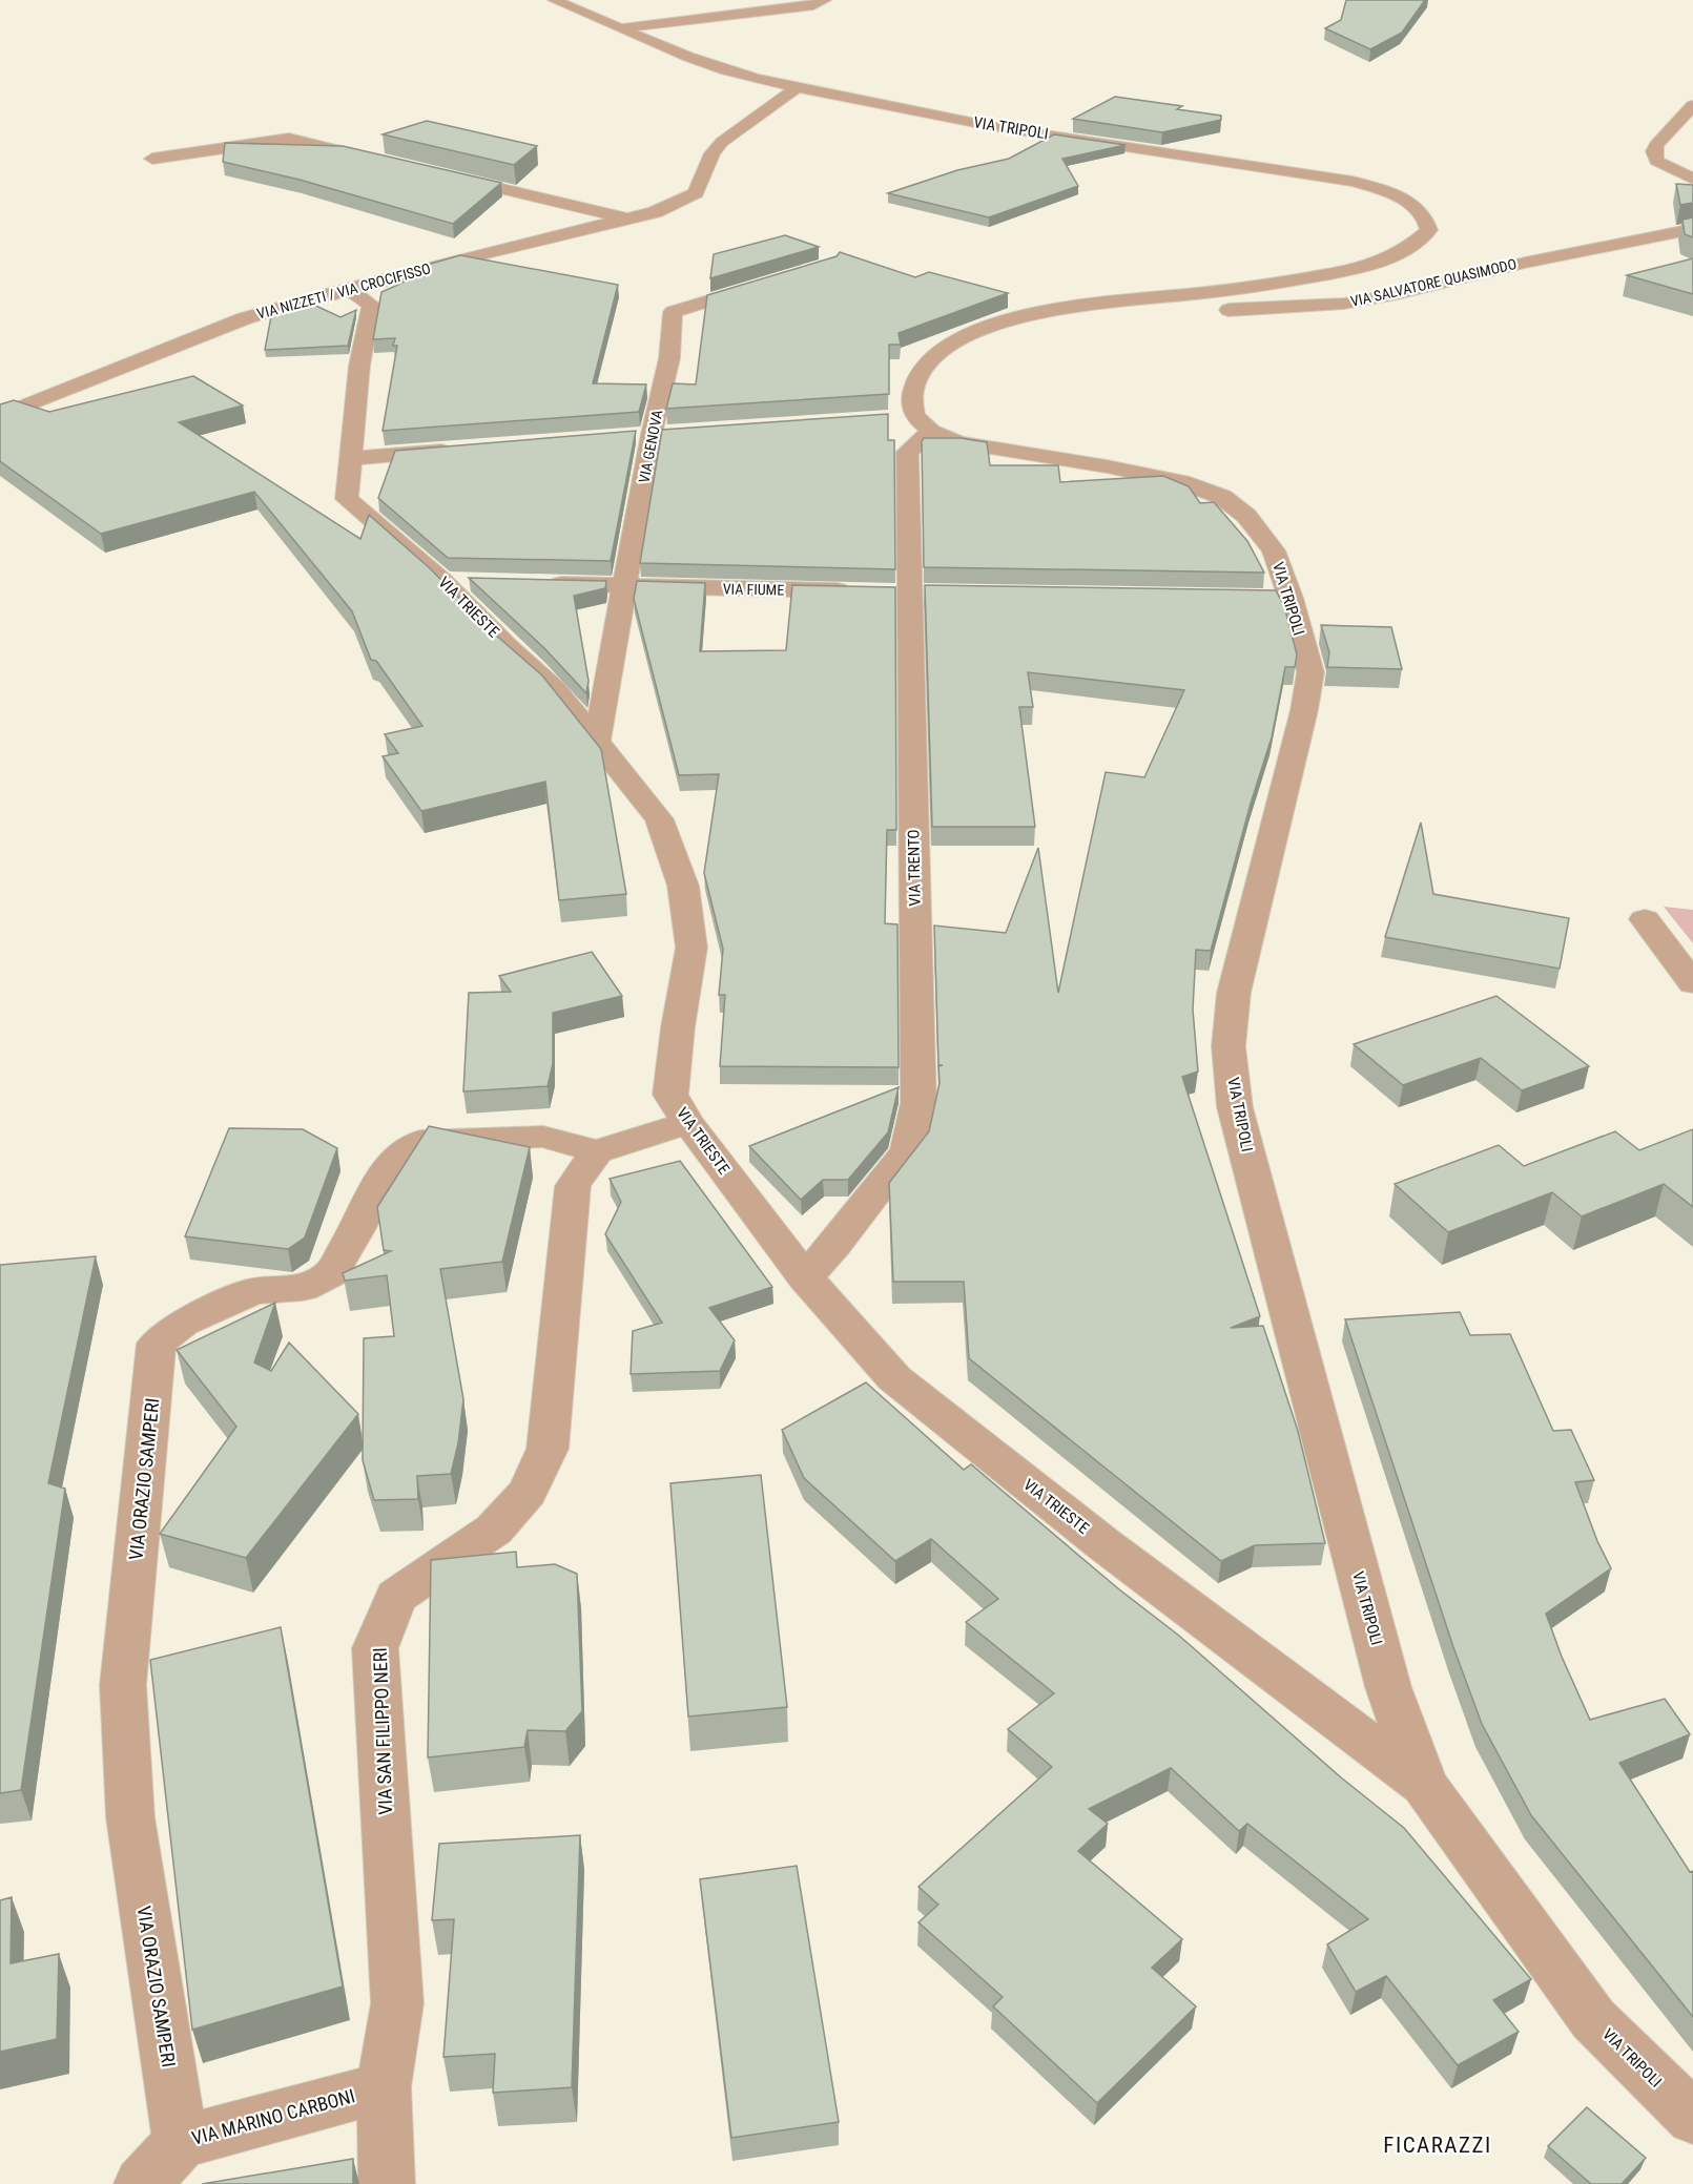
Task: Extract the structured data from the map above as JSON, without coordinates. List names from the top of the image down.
{
  "streets": {
    "street": [
      "VIA TRIPOLI",
      "VIA SALVATORE QUASIMODO",
      "VIA NIZZETI / VIA CROCIFISSO",
      "VIA GENOVA",
      "VIA FIUME",
      "VIA TRIESTE",
      "VIA TRENTO",
      "VIA ORAZIO SAMPERI",
      "VIA SAN FILIPPO NERI",
      "VIA MARINO CARBONI"
    ]
  },
  "crossings": [
    ["VIA TRIPOLI", "VIA SALVATORE QUASIMODO"],
    ["VIA TRIPOLI", "VIA NIZZETI / VIA CROCIFISSO"],
    ["VIA TRIPOLI", "VIA TRIESTE"],
    ["VIA TRIPOLI", "VIA TRENTO"],
    ["VIA NIZZETI / VIA CROCIFISSO", "VIA TRIESTE"],
    ["VIA GENOVA", "VIA FIUME"],
    ["VIA GENOVA", "VIA TRIESTE"],
    ["VIA TRIESTE", "VIA TRENTO"],
    ["VIA ORAZIO SAMPERI", "VIA SAN FILIPPO NERI"],
    ["VIA ORAZIO SAMPERI", "VIA MARINO CARBONI"],
    ["VIA SAN FILIPPO NERI", "VIA MARINO CARBONI"]
  ],
  "districts": ["FICARAZZI"]
}
